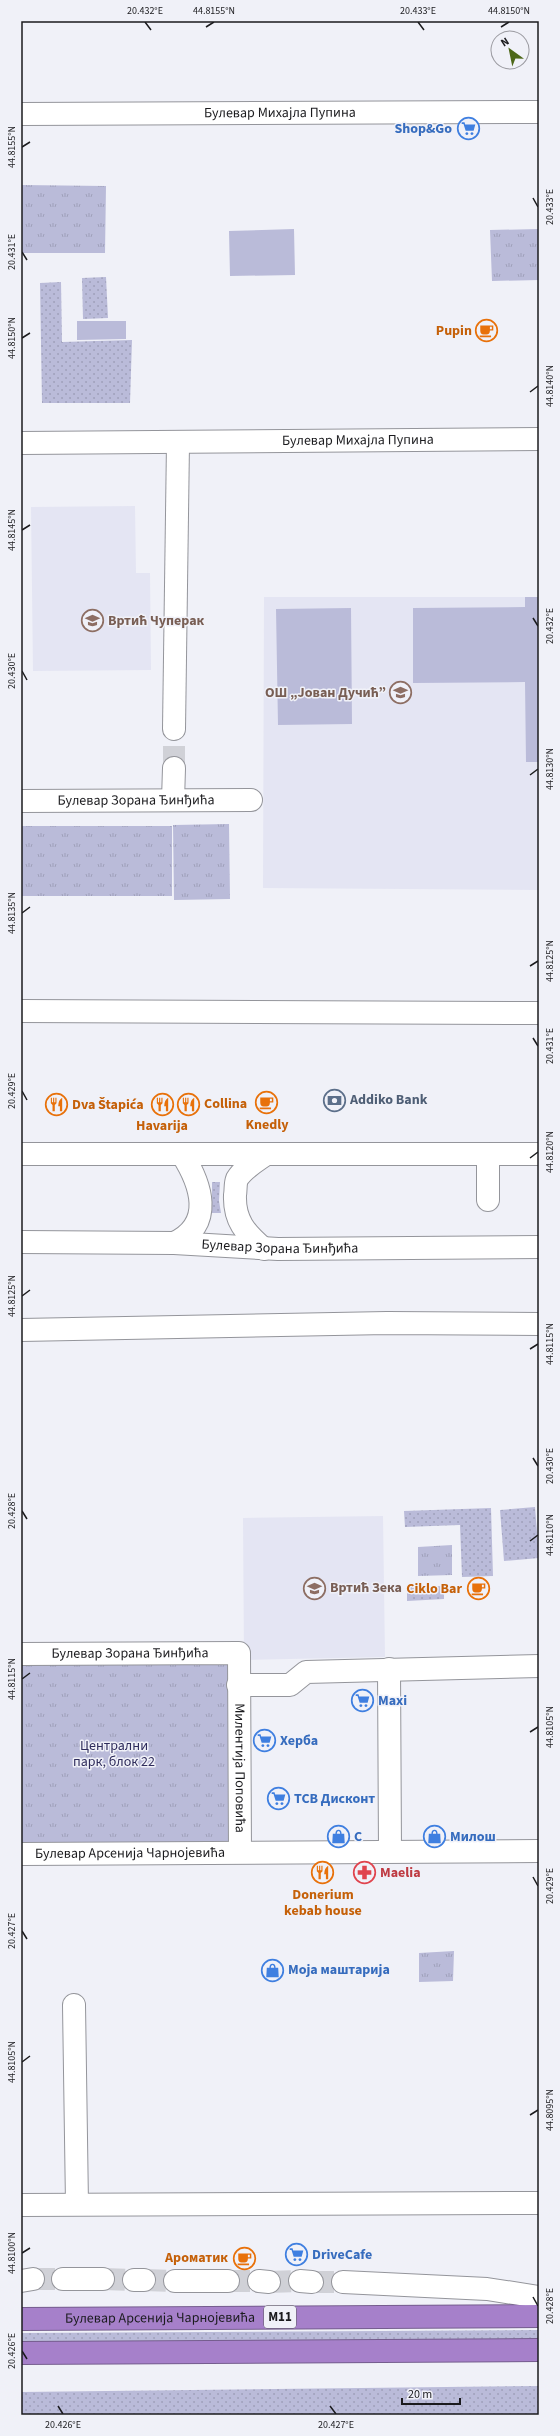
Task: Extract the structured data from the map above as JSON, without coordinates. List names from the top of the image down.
{
  "streets": {
    "highway": ["Булевар Арсенија Чарнојевића", "M11"],
    "street": ["Булевар Михајла Пупина", "Булевар Зорана Ђинђића", "Милентија Поповића"]
  },
  "crossings": [
    ["Булевар Зорана Ђинђића", "Милентија Поповића"],
    ["Милентија Поповића", "Булевар Арсенија Чарнојевића"]
  ],
  "parks": ["Централни парк, блок 22"],
  "places": {
    "supermarket": [
      "Shop&Go",
      "Maxi",
      "Херба",
      "ТСВ Дисконт",
      "DriveCafe"
    ],
    "cafe": [
      "Pupin",
      "Knedly",
      "Ciklo Bar",
      "Ароматик"
    ],
    "school or university": ["Вртић Чуперак", "ОШ „Јован Дучић”", "Вртић Зека"],
    "bank": ["Addiko Bank"],
    "restaurant": [
      "Havarija",
      "Collina",
      "Dva Štapića",
      "Donerium kebab house"
    ],
    "shop": ["С", "Милош", "Моја маштарија"],
    "pharmacy": ["Maelia"]
  },
  "scale_bar": "20 m",
  "north": "top left",
  "coordinates": [
    "20.432°E",
    "44.8155°N",
    "20.433°E",
    "44.8150°N",
    "20.431°E",
    "44.8140°N",
    "44.8145°N",
    "20.430°E",
    "44.8130°N",
    "44.8135°N",
    "44.8125°N",
    "20.429°E",
    "44.8120°N",
    "44.8115°N",
    "20.428°E",
    "44.8110°N",
    "44.8105°N",
    "20.427°E",
    "44.8095°N",
    "44.8100°N",
    "20.426°E"
  ]
}
